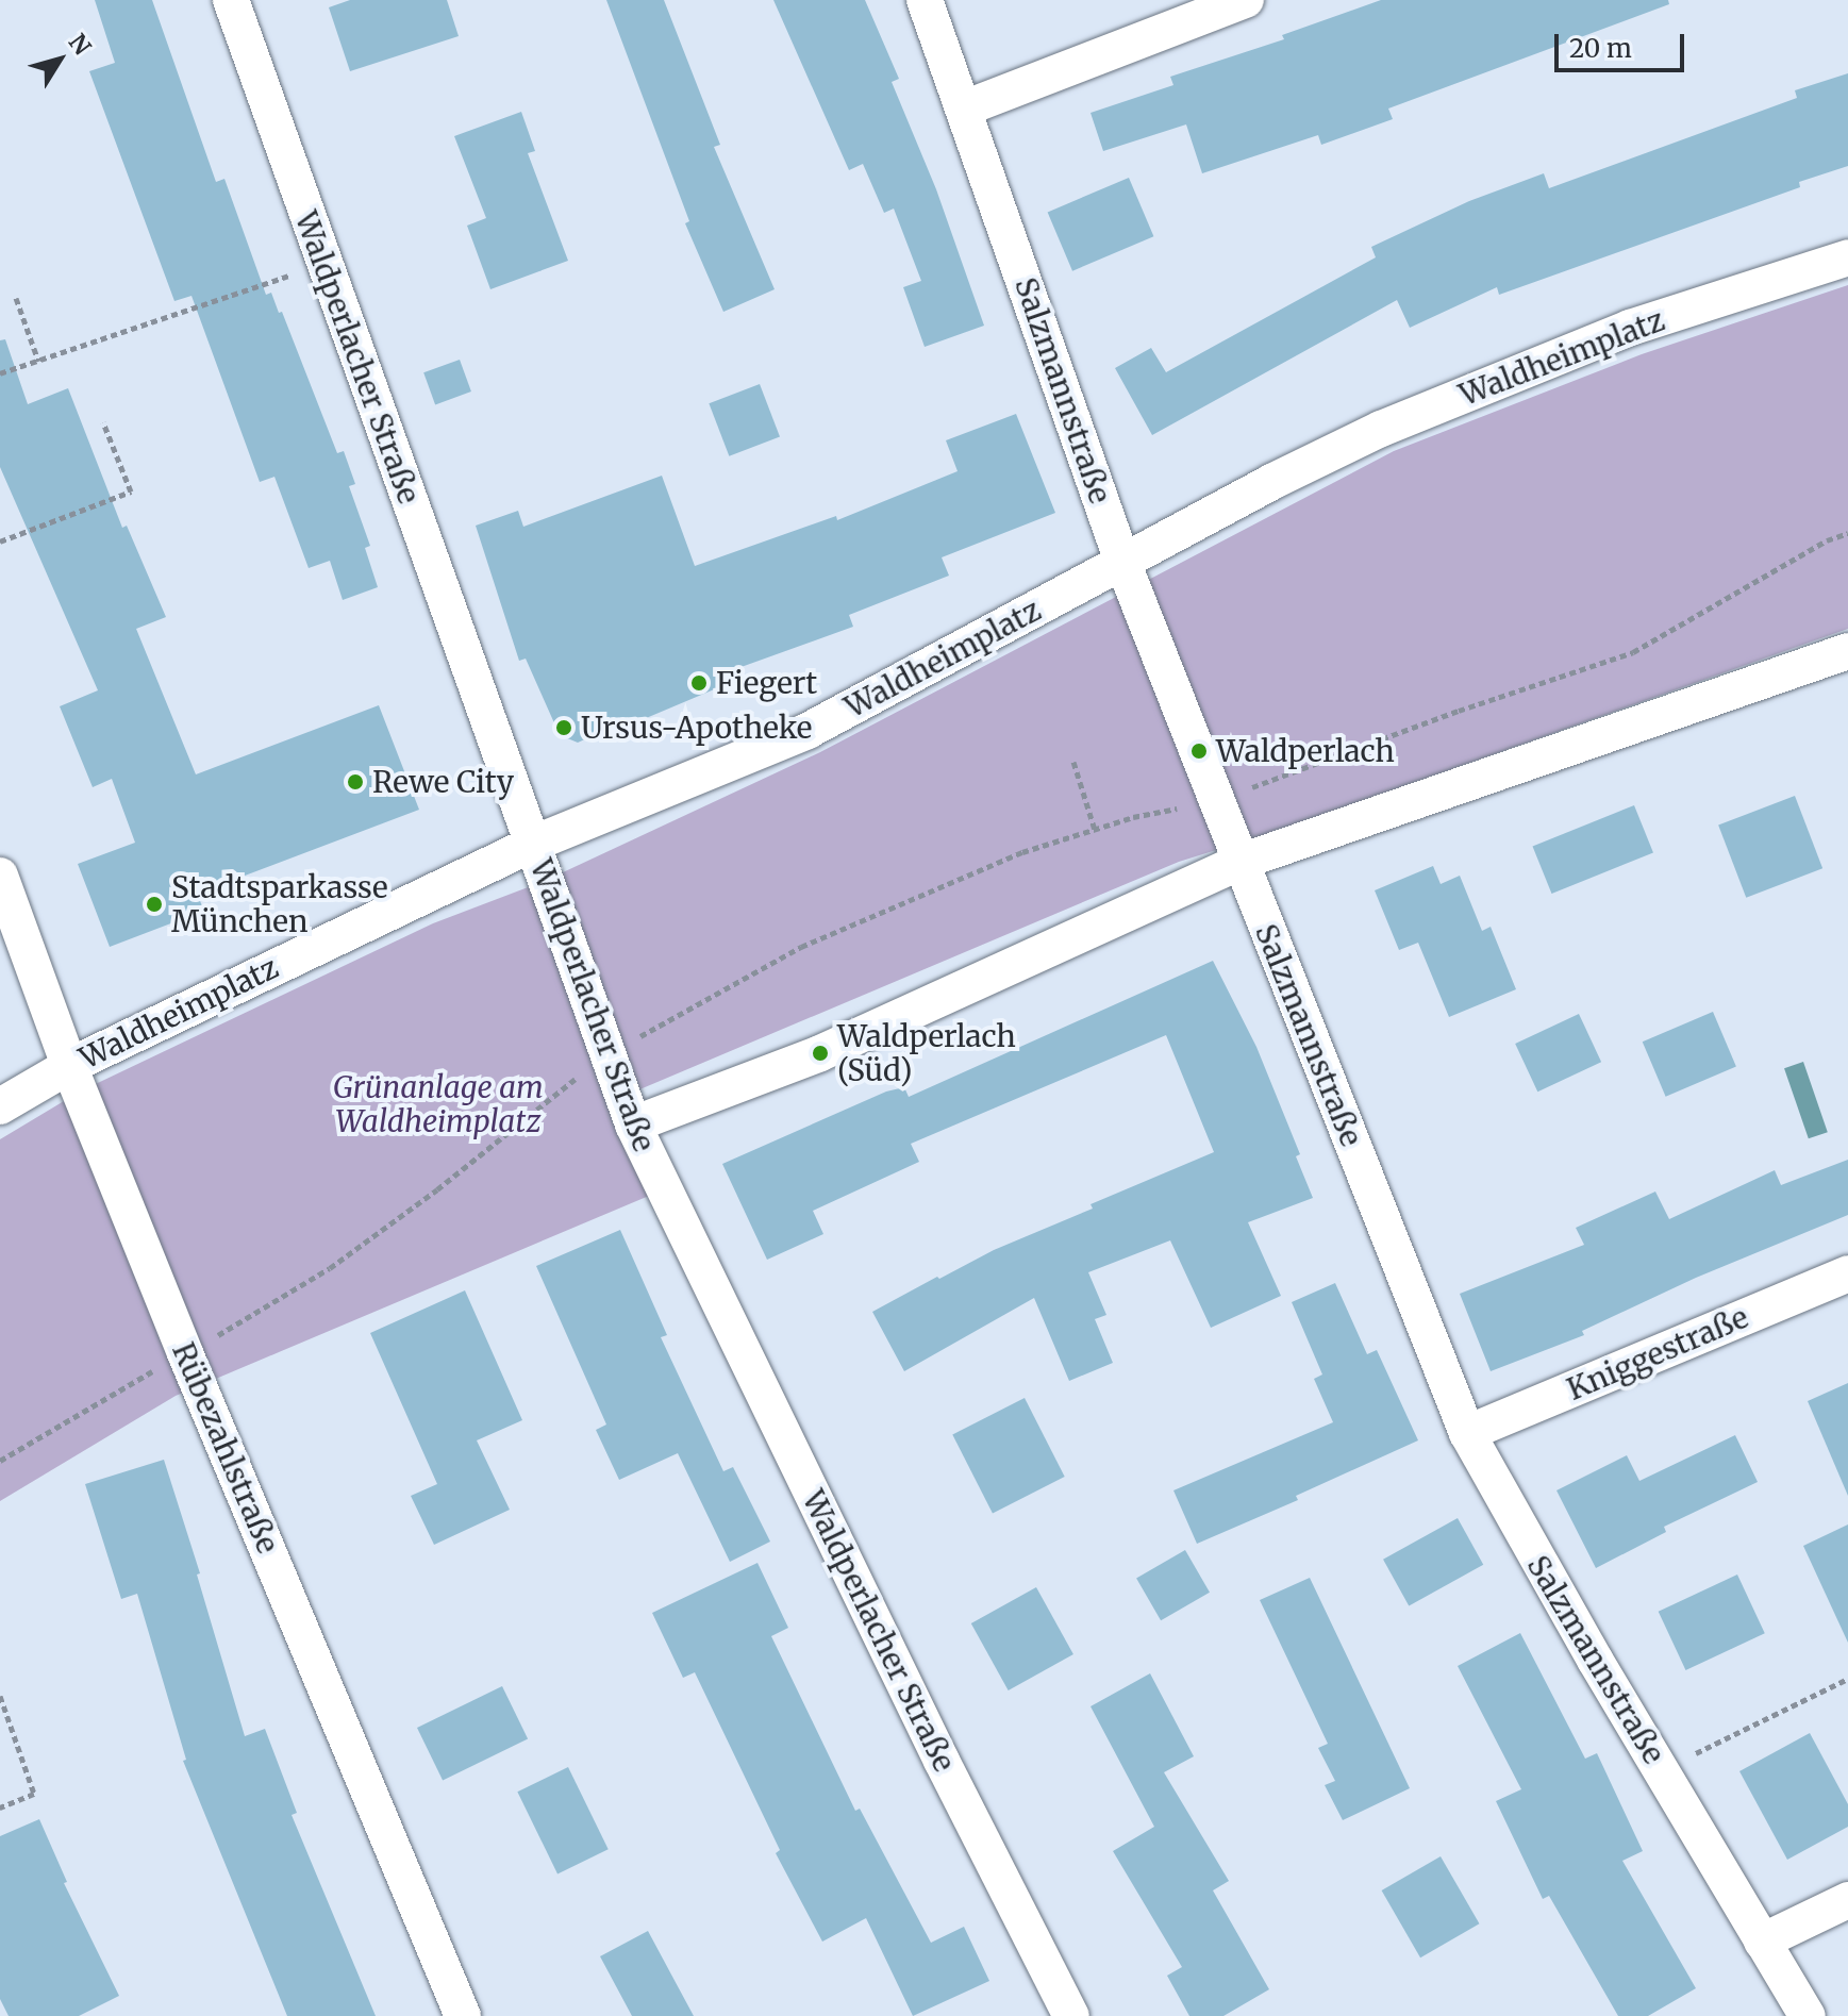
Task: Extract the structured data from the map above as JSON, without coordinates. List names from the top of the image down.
{
  "streets": {
    "street": [
      "Waldperlacher Straße",
      "Waldheimplatz",
      "Salzmannstraße",
      "Kniggestraße",
      "Rübezahlstraße"
    ]
  },
  "crossings": [
    ["Waldperlacher Straße", "Waldheimplatz"],
    ["Waldheimplatz", "Salzmannstraße"],
    ["Waldheimplatz", "Rübezahlstraße"],
    ["Salzmannstraße", "Kniggestraße"]
  ],
  "parks": ["Grünanlage am Waldheimplatz"],
  "places": [
    "Fiegert",
    "Ursus-Apotheke",
    "Waldperlach",
    "Rewe City",
    "Stadtsparkasse München",
    "Waldperlach (Süd)"
  ],
  "scale_bar": "20 m",
  "north": "top right"
}
